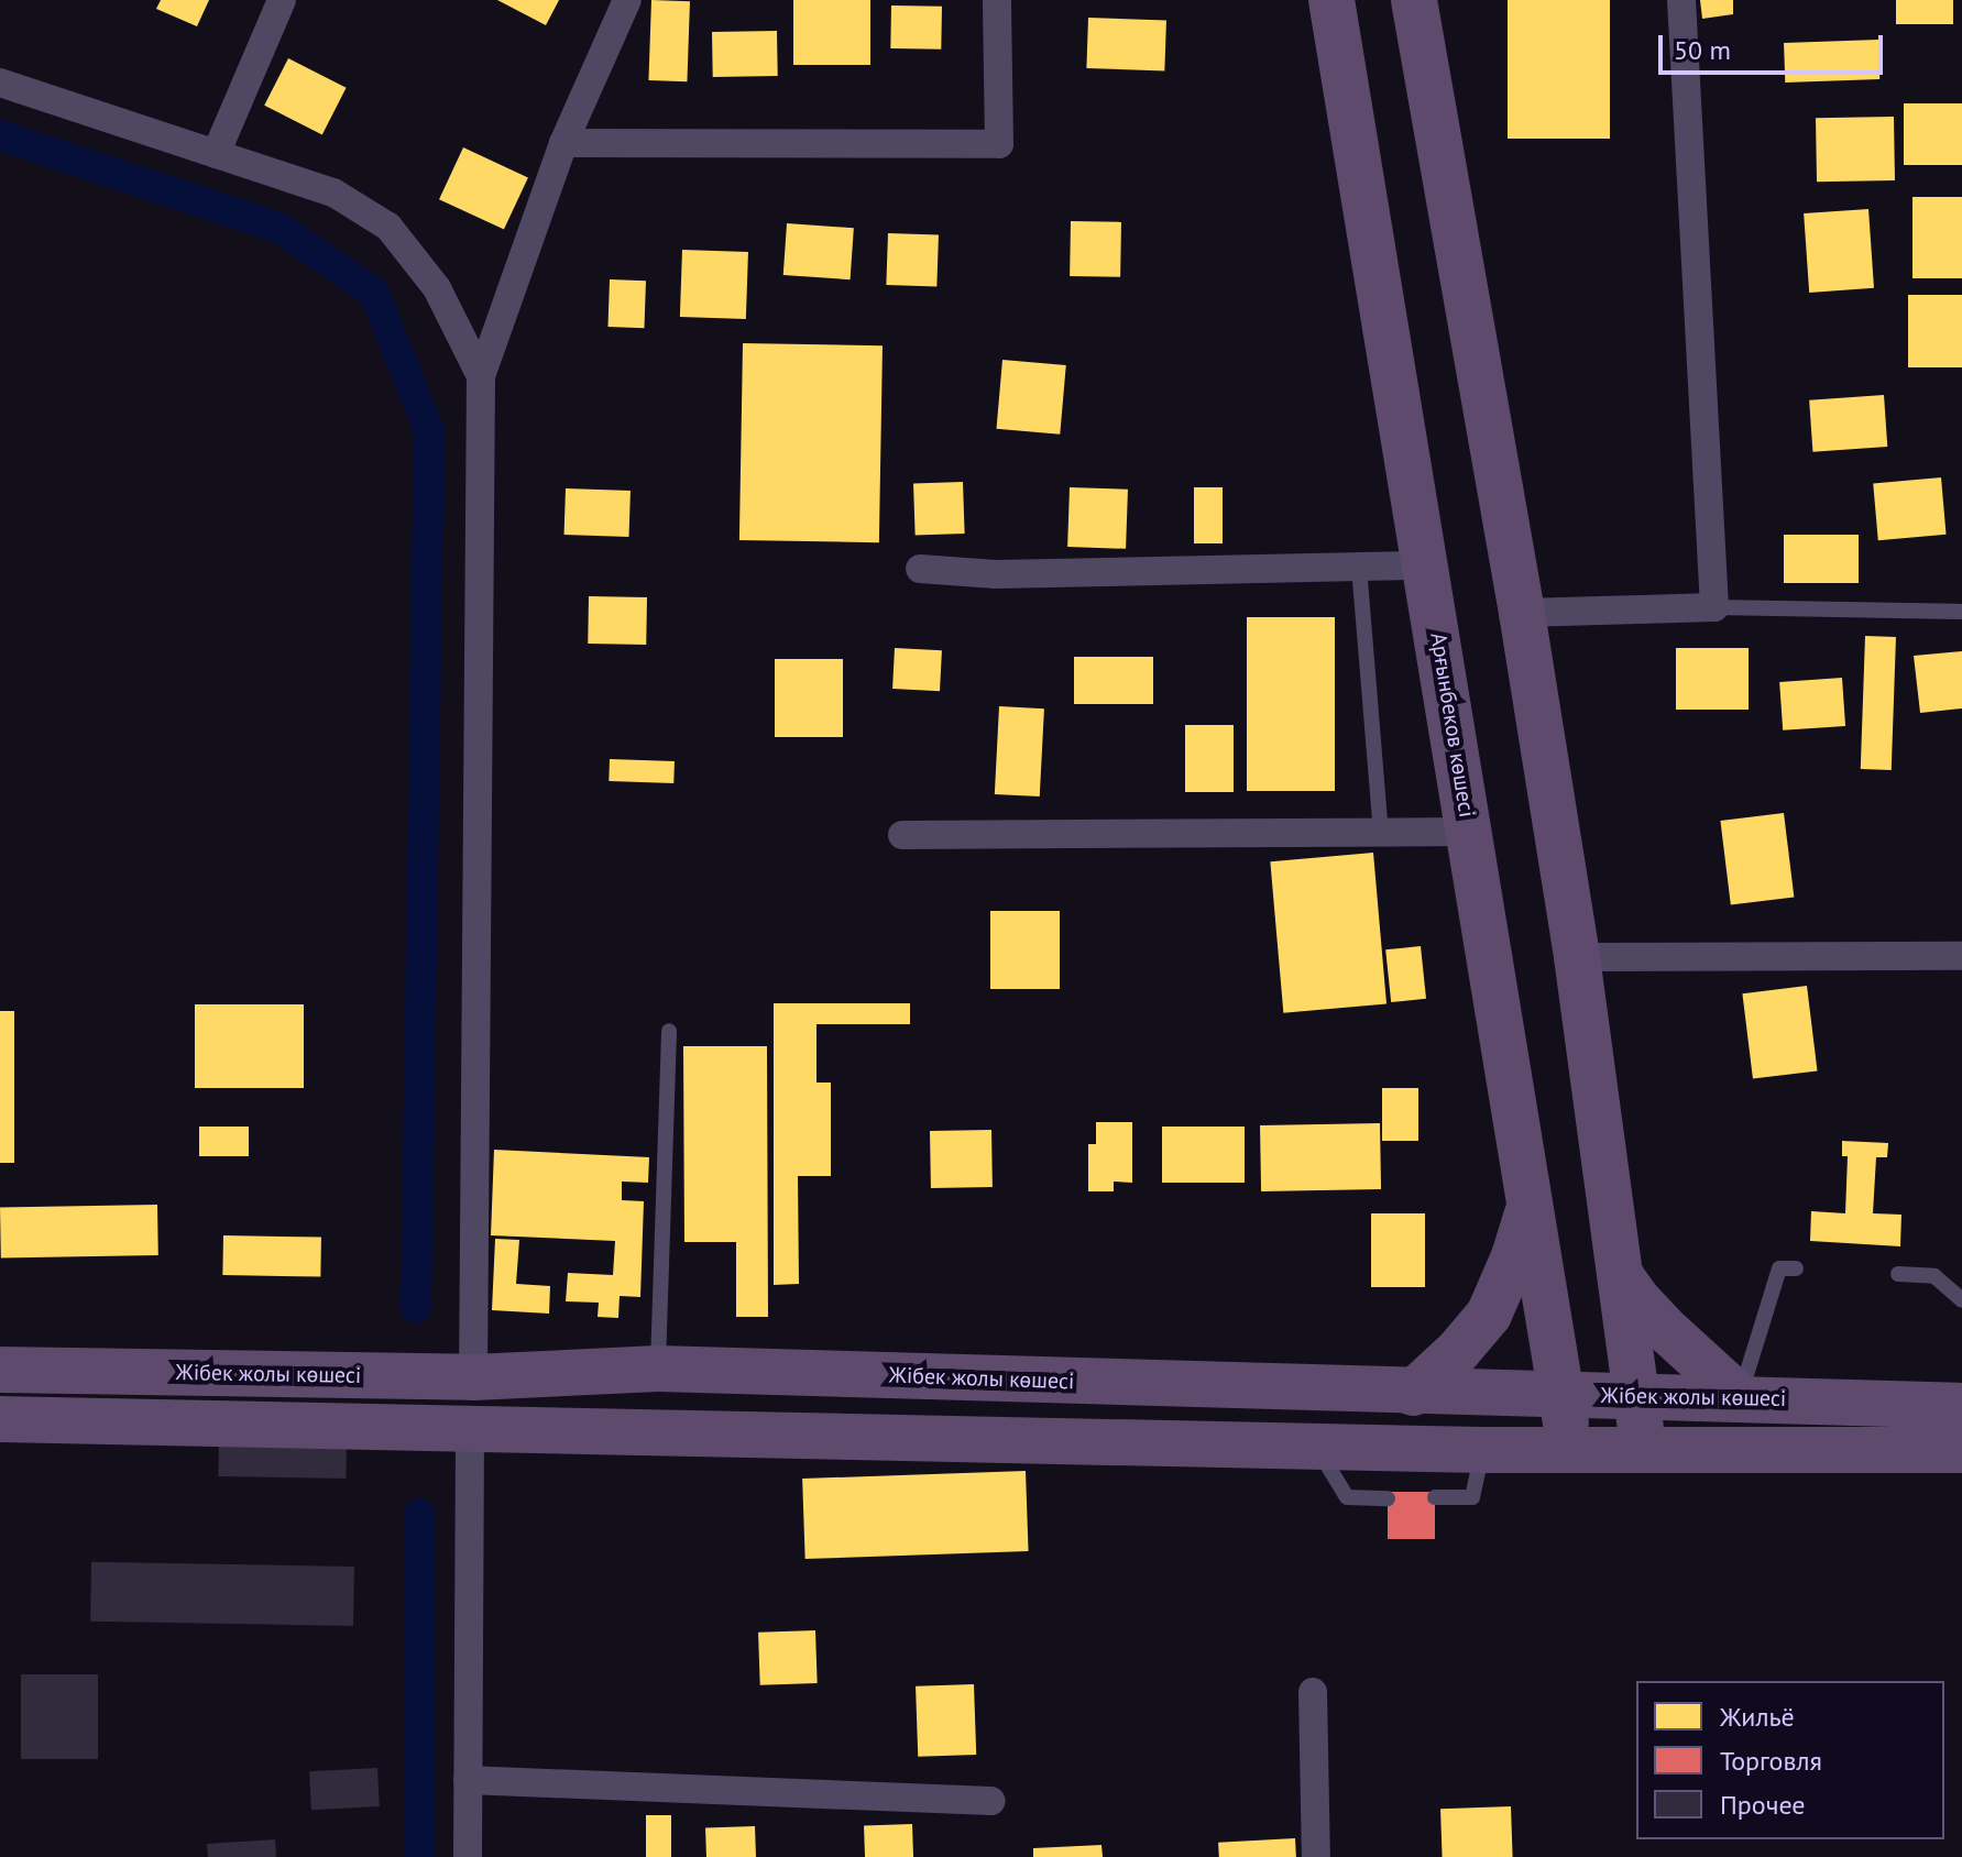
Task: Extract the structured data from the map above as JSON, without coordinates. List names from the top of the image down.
{
  "streets": {
    "main road": ["Арғынбеков көшесі", "Жібек жолы көшесі"]
  },
  "crossings": [
    ["Арғынбеков көшесі", "Жібек жолы көшесі"]
  ],
  "legend": ["Жильё", "Торговля", "Прочее"],
  "scale_bar": "50 m"
}
